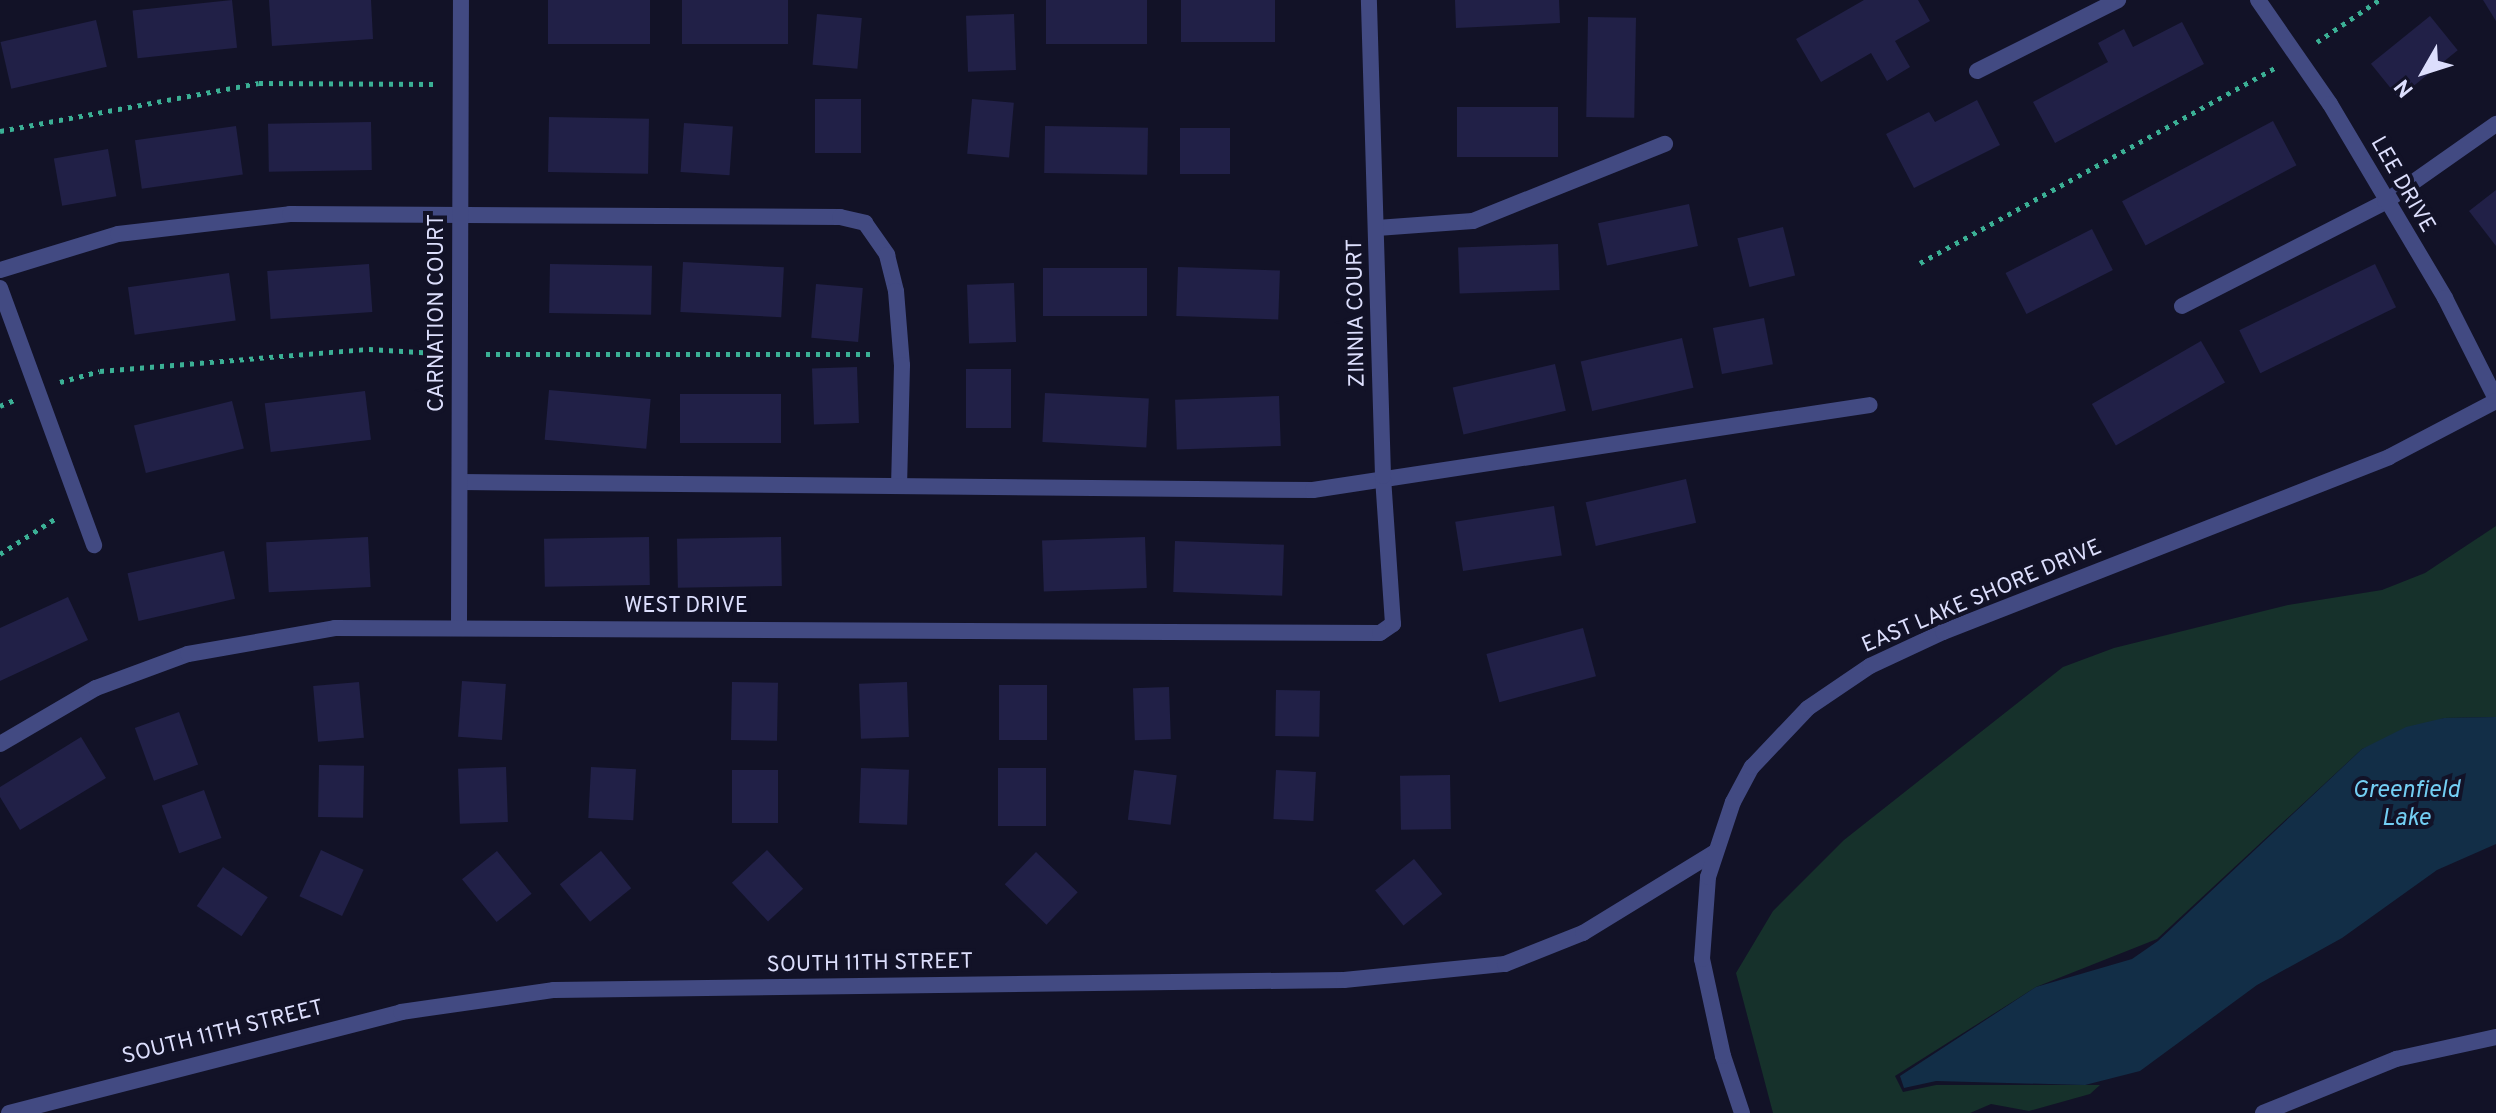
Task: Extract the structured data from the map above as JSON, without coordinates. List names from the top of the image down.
{
  "streets": {
    "street": [
      "LEE DRIVE",
      "CARNATION COURT",
      "ZINNIA COURT",
      "EAST LAKE SHORE DRIVE",
      "WEST DRIVE",
      "SOUTH 11TH STREET"
    ]
  },
  "crossings": [
    ["LEE DRIVE", "EAST LAKE SHORE DRIVE"],
    ["CARNATION COURT", "WEST DRIVE"],
    ["ZINNIA COURT", "WEST DRIVE"],
    ["EAST LAKE SHORE DRIVE", "SOUTH 11TH STREET"]
  ],
  "water": ["Greenfield Lake"],
  "north": "bottom left"
}
